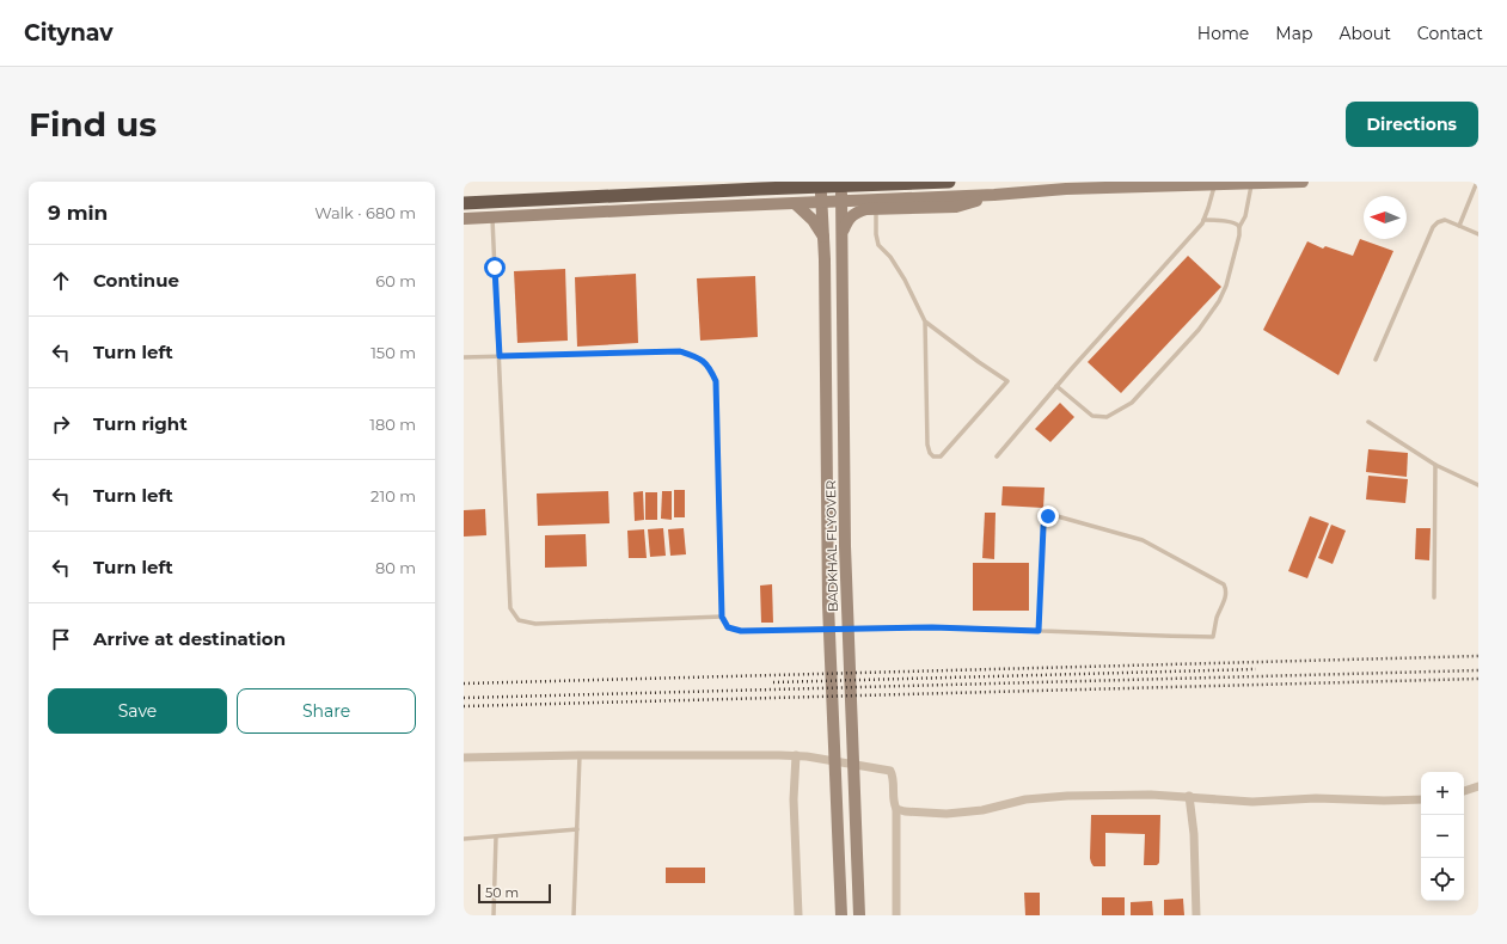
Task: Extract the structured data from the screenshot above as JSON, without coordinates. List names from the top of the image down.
{
  "streets": {
    "main road": ["BADKHAL FLYOVER"]
  },
  "scale_bar": "50 m",
  "north": "left",
  "page": {
    "header": "Citynav",
    "nav": [
      "Home",
      "Map",
      "About",
      "Contact"
    ],
    "buttons": [
      "Directions",
      ["Save", "Share"]
    ],
    "title": "Find us",
    "heading": ["9 min", "Walk · 680 m"],
    "list": [
      ["Continue", "60 m"],
      ["Turn left", "150 m"],
      ["Turn right", "180 m"],
      ["Turn left", "210 m"],
      ["Turn left", "80 m"],
      "Arrive at destination"
    ],
    "map_buttons": ["+", "−"],
    "scale": "50 m"
  }
}
